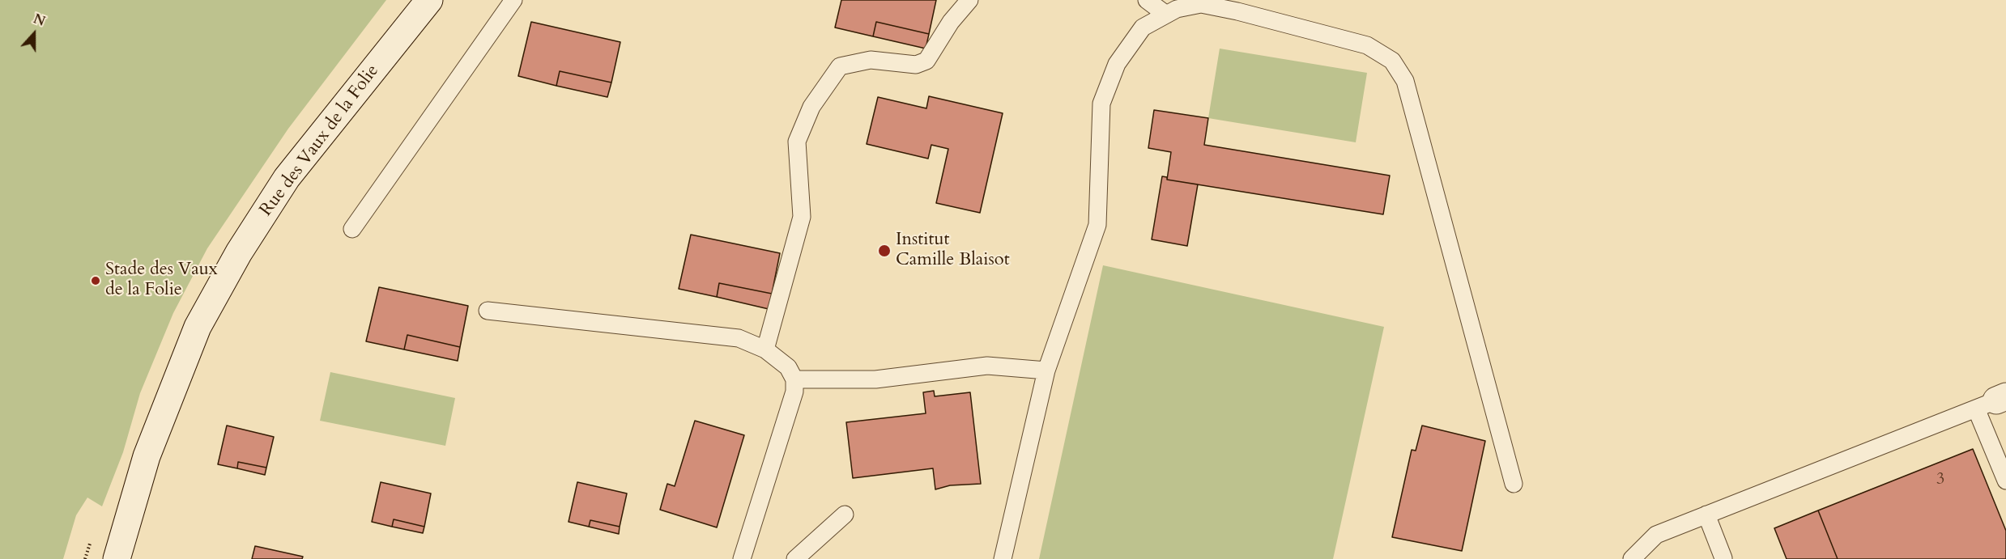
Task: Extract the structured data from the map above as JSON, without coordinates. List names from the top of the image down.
{
  "streets": {
    "street": ["Rue des Vaux de la Folie"]
  },
  "places": ["Institut Camille Blaisot", "Stade des Vaux de la Folie"],
  "house_numbers": ["3"],
  "north": "top"
}
